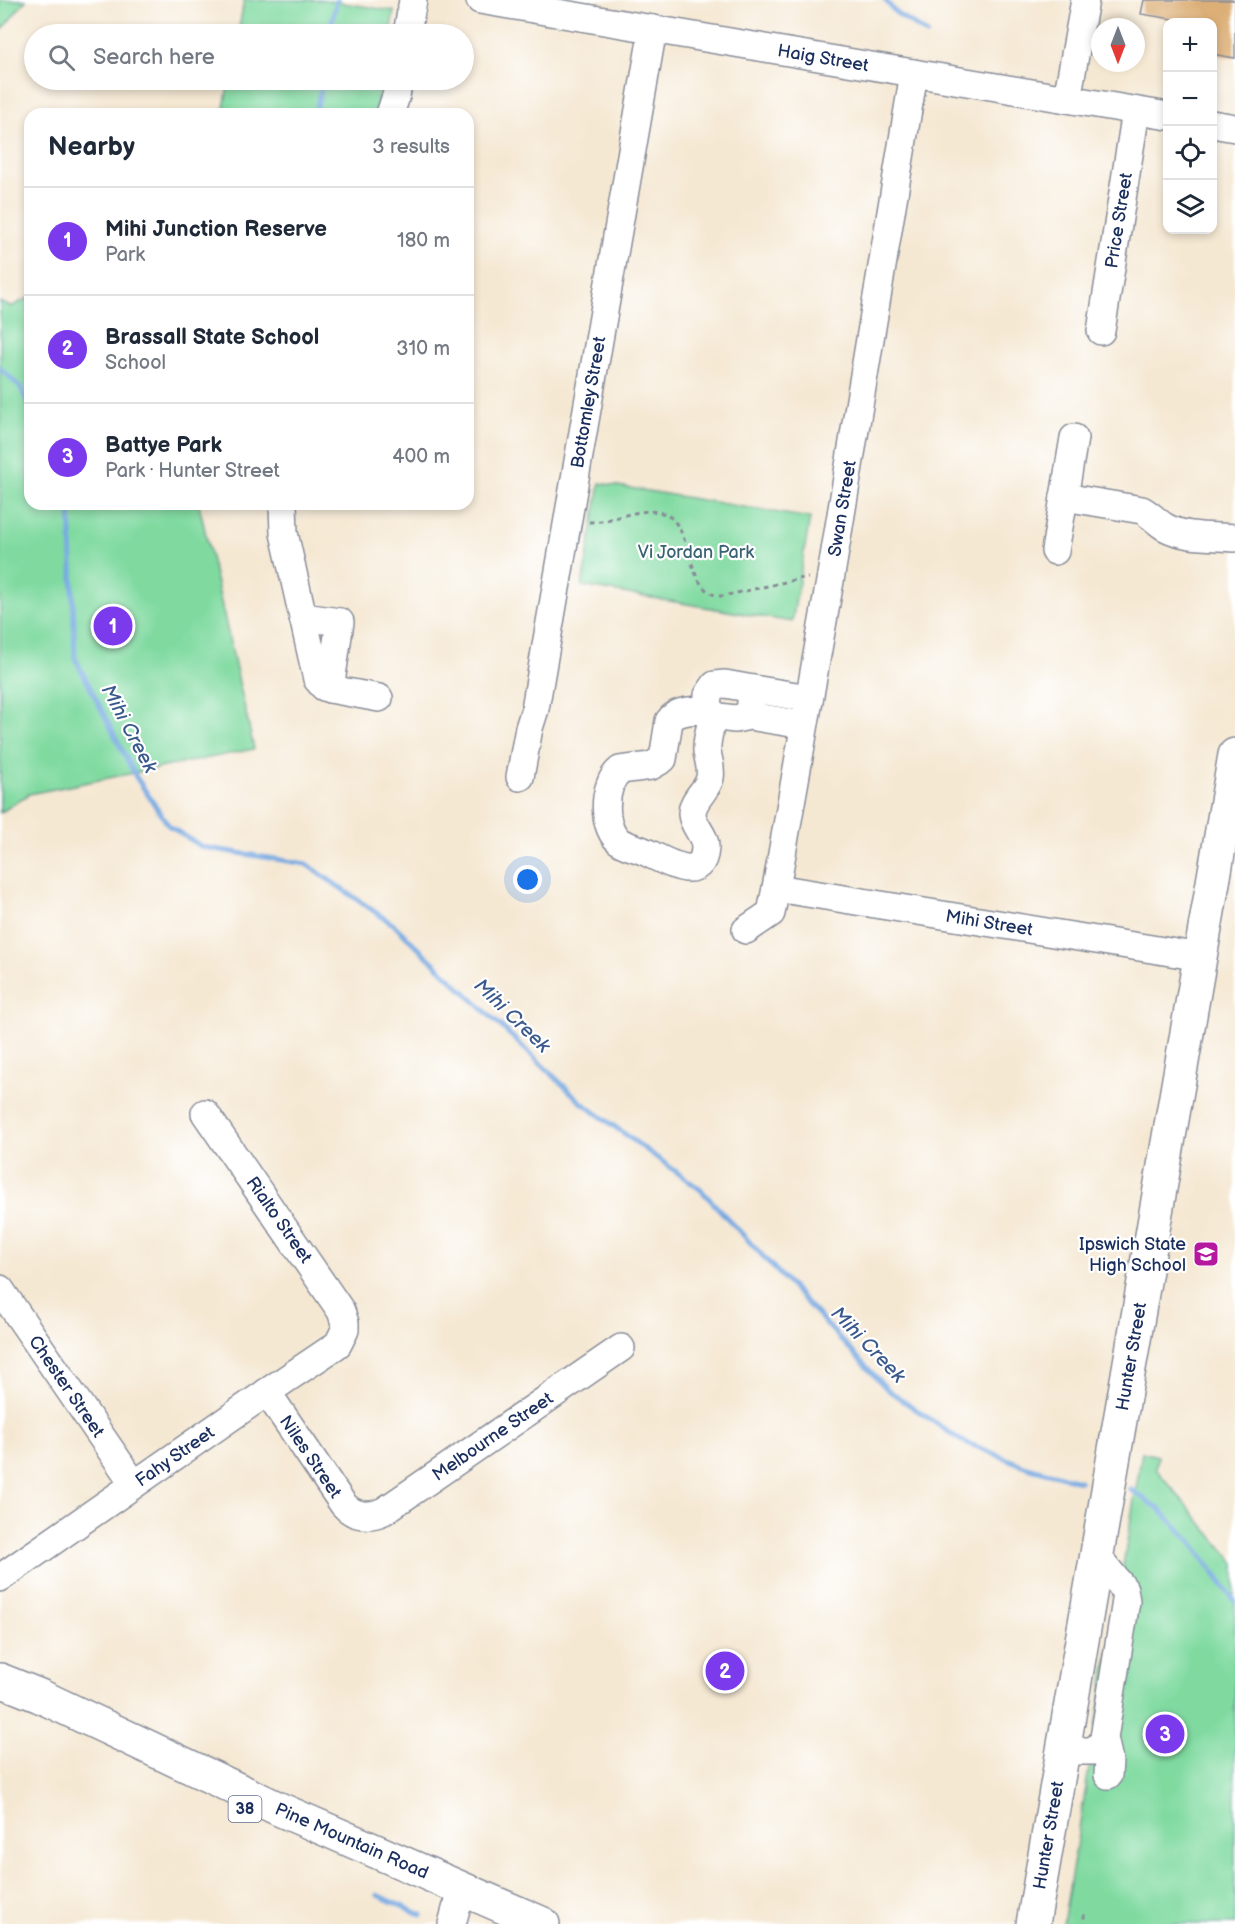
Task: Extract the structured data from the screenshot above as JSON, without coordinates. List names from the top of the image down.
{
  "streets": {
    "main road": ["Hunter Street", "38", "Pine Mountain Road"],
    "street": [
      "Haig Street",
      "Price Street",
      "Bottomley Street",
      "Swan Street",
      "Mihi Street",
      "Rialto Street",
      "Chester Street",
      "Melbourne Street",
      "Fahy Street",
      "Niles Street"
    ]
  },
  "crossings": [
    ["Haig Street", "Price Street"],
    ["Haig Street", "Bottomley Street"],
    ["Haig Street", "Swan Street"],
    ["Swan Street", "Mihi Street"],
    ["Mihi Street", "Hunter Street"],
    ["Rialto Street", "Fahy Street"],
    ["Chester Street", "Fahy Street"],
    ["Melbourne Street", "Niles Street"],
    ["Fahy Street", "Niles Street"]
  ],
  "water": ["Mihi Creek"],
  "parks": ["Vi Jordan Park"],
  "places": {
    "school or university": ["Ipswich State High School"]
  },
  "north": "bottom",
  "page": {
    "map_buttons": ["+", "−"],
    "search": "Search here",
    "heading": ["Nearby", "3 results"],
    "list": [
      {
        "mark": "1",
        "name": "Mihi Junction Reserve",
        "note": "Park",
        "value": "180 m"
      },
      {
        "mark": "2",
        "name": "Brassall State School",
        "note": "School",
        "value": "310 m"
      },
      {
        "mark": "3",
        "name": "Battye Park",
        "note": "Park · Hunter Street",
        "value": "400 m"
      }
    ],
    "pins": ["1", "2", "3"]
  }
}
